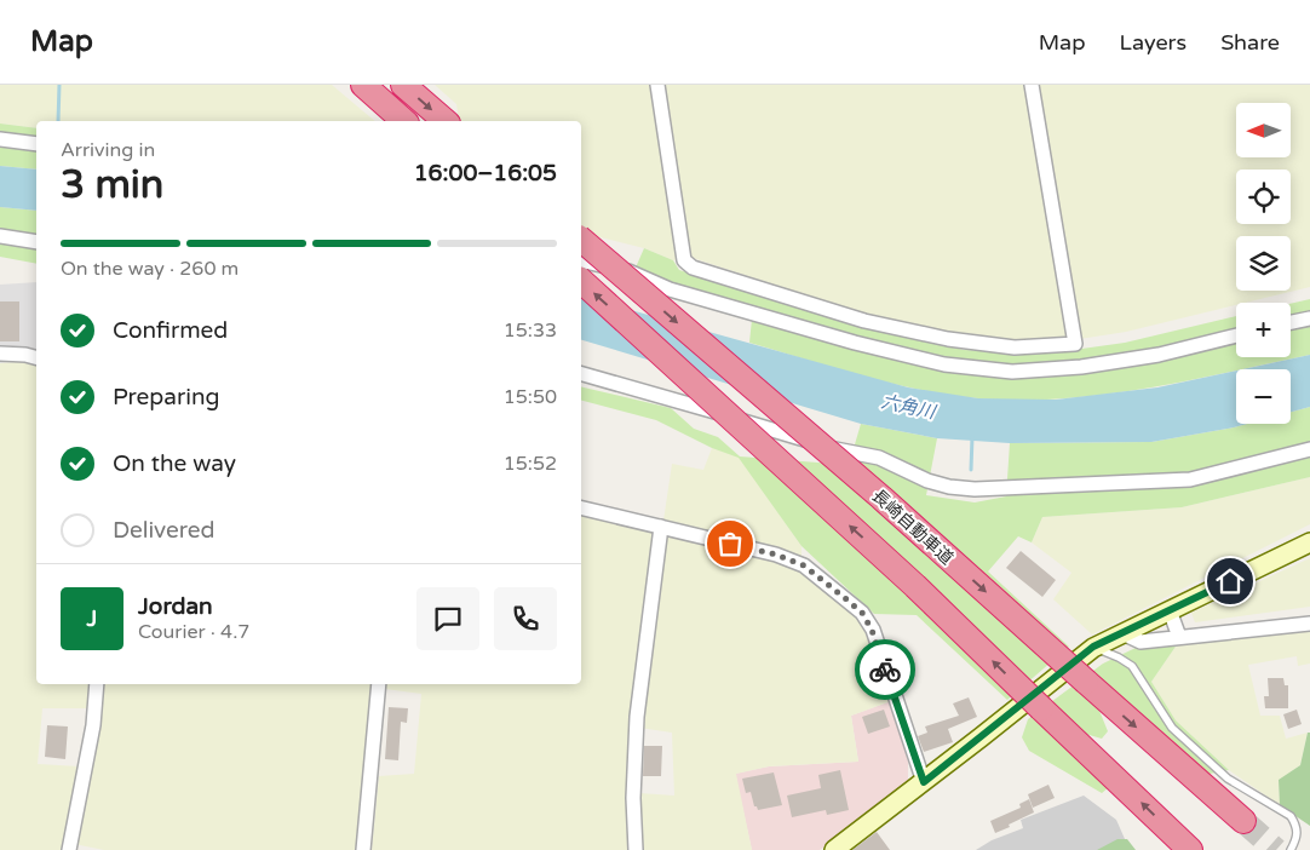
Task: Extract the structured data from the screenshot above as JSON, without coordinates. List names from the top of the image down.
{
  "streets": {
    "highway": ["長崎自動車道"]
  },
  "water": ["六角川"],
  "north": "left",
  "page": {
    "header": "Map",
    "nav": ["Map", "Layers", "Share"],
    "map_buttons": ["+", "−"],
    "heading": ["3 min", "Arriving in", "16:00–16:05"],
    "panel": ["Jordan", "Courier · 4.7"],
    "bar": "On the way · 260 m",
    "list": [
      ["Confirmed", "15:33"],
      ["Preparing", "15:50"],
      ["On the way", "15:52"],
      "Delivered"
    ],
    "round": "J"
  }
}
